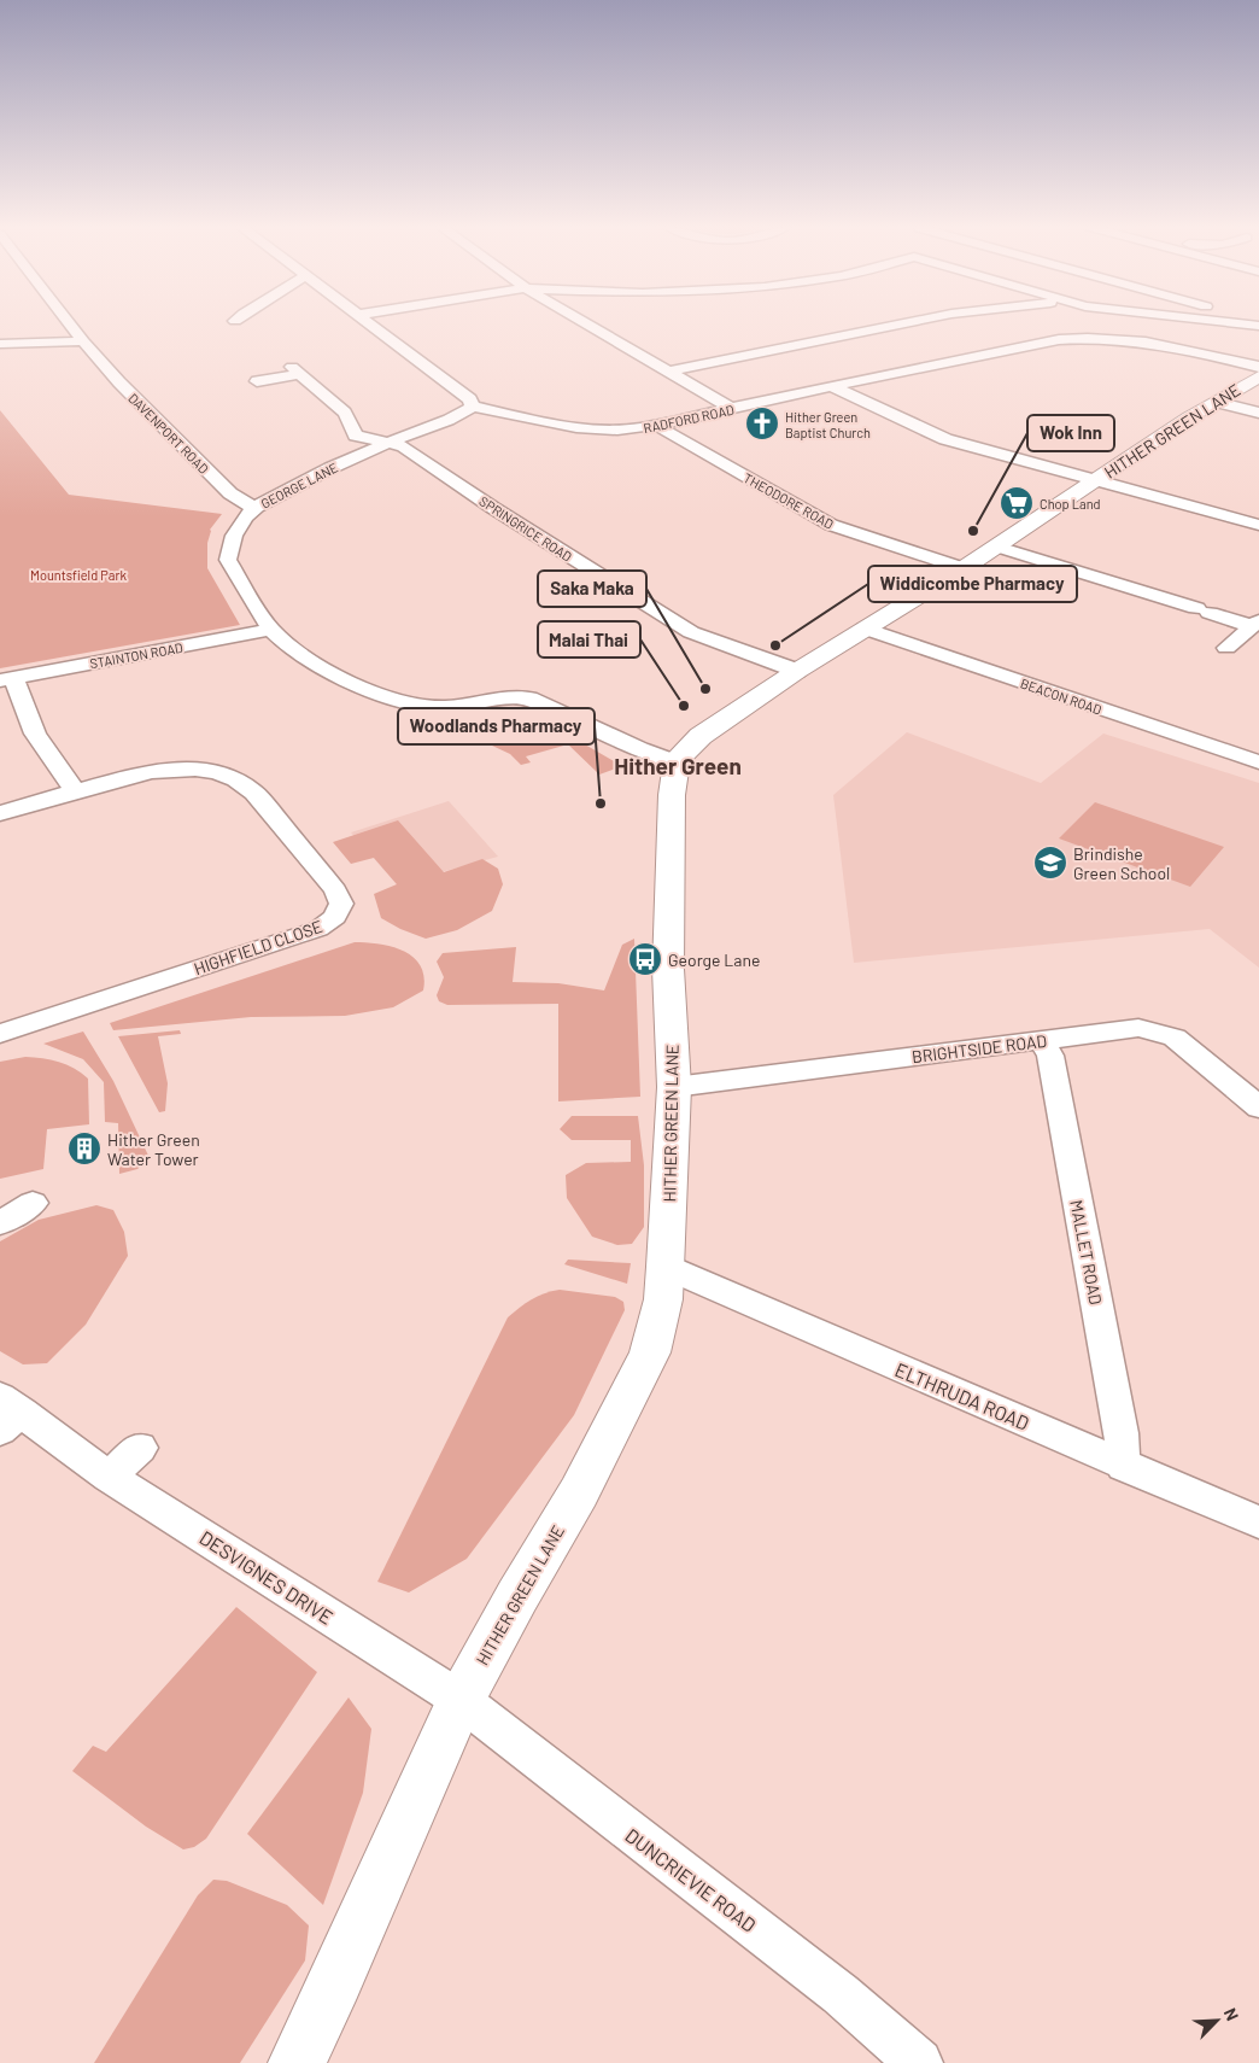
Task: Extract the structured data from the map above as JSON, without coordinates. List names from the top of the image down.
{
  "streets": {
    "street": [
      "RADFORD ROAD",
      "HITHER GREEN LANE",
      "DAVENPORT ROAD",
      "GEORGE LANE",
      "THEODORE ROAD",
      "SPRINGRICE ROAD",
      "STAINTON ROAD",
      "BEACON ROAD",
      "HIGHFIELD CLOSE",
      "BRIGHTSIDE ROAD",
      "MALLET ROAD",
      "ELTHRUDA ROAD",
      "DESVIGNES DRIVE",
      "DUNCRIEVIE ROAD"
    ]
  },
  "crossings": [
    ["RADFORD ROAD", "GEORGE LANE"],
    ["RADFORD ROAD", "THEODORE ROAD"],
    ["HITHER GREEN LANE", "GEORGE LANE"],
    ["HITHER GREEN LANE", "THEODORE ROAD"],
    ["HITHER GREEN LANE", "SPRINGRICE ROAD"],
    ["HITHER GREEN LANE", "BEACON ROAD"],
    ["HITHER GREEN LANE", "BRIGHTSIDE ROAD"],
    ["HITHER GREEN LANE", "ELTHRUDA ROAD"],
    ["HITHER GREEN LANE", "DESVIGNES DRIVE"],
    ["HITHER GREEN LANE", "DUNCRIEVIE ROAD"],
    ["DAVENPORT ROAD", "GEORGE LANE"],
    ["GEORGE LANE", "SPRINGRICE ROAD"],
    ["GEORGE LANE", "STAINTON ROAD"],
    ["BRIGHTSIDE ROAD", "MALLET ROAD"],
    ["MALLET ROAD", "ELTHRUDA ROAD"],
    ["DESVIGNES DRIVE", "DUNCRIEVIE ROAD"]
  ],
  "districts": ["Hither Green"],
  "parks": ["Mountsfield Park"],
  "places": {
    "church": ["Hither Green Baptist Church"],
    "supermarket": ["Chop Land"],
    "other": [
      "Wok Inn",
      "Widdicombe Pharmacy",
      "Saka Maka",
      "Malai Thai",
      "Woodlands Pharmacy"
    ],
    "school or university": ["Brindishe Green School"],
    "bus stop": ["George Lane"],
    "building": ["Hither Green Water Tower"]
  },
  "north": "top right"
}
